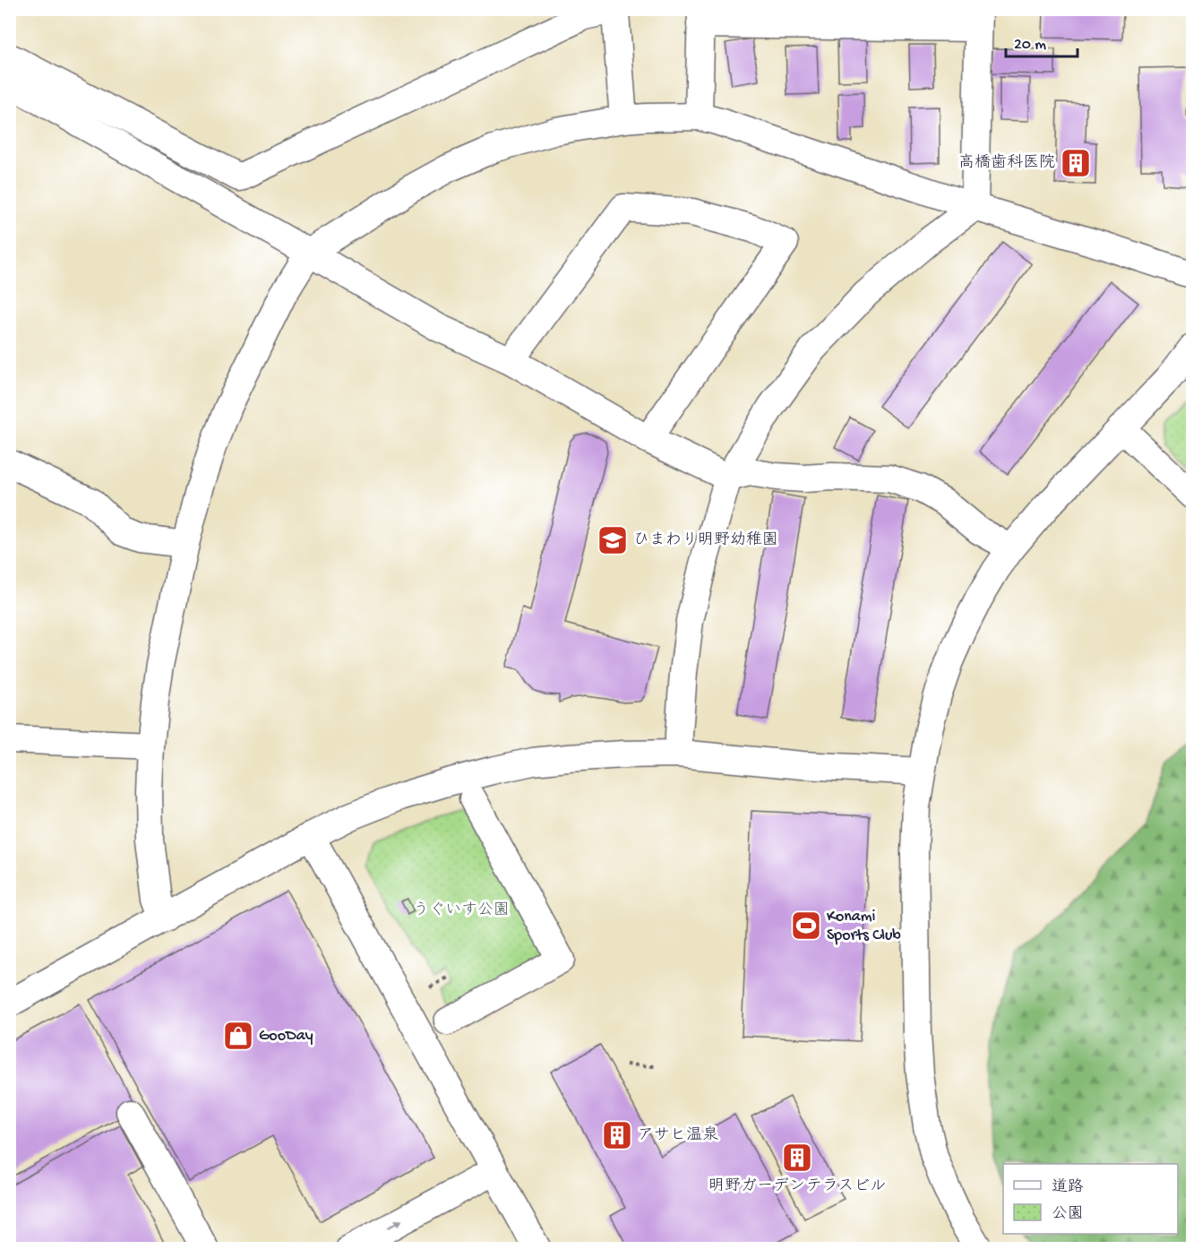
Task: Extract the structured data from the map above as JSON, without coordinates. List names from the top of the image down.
{
  "parks": ["うぐいす公園"],
  "places": {
    "building": ["高橋歯科医院", "アサヒ温泉", "明野ガーデンテラスビル"],
    "school or university": ["ひまわり明野幼稚園"],
    "sports": ["Konami Sports Club"],
    "shop": ["GooDay"]
  },
  "legend": ["道路", "公園"],
  "scale_bar": "20 m"
}
